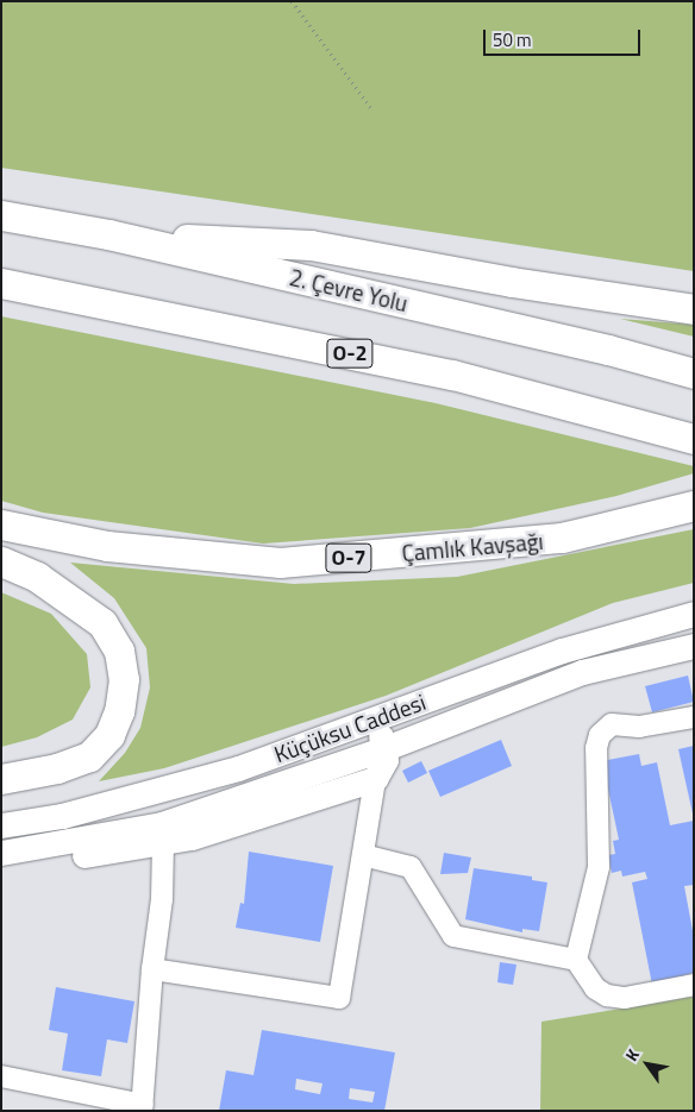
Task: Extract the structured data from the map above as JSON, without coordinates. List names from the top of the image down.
{
  "streets": {
    "highway": [
      "2. Çevre Yolu",
      "O-2",
      "Çamlık Kavşağı",
      "O-7"
    ],
    "main road": ["Küçüksu Caddesi"]
  },
  "scale_bar": "50 m",
  "north": "top left"
}
